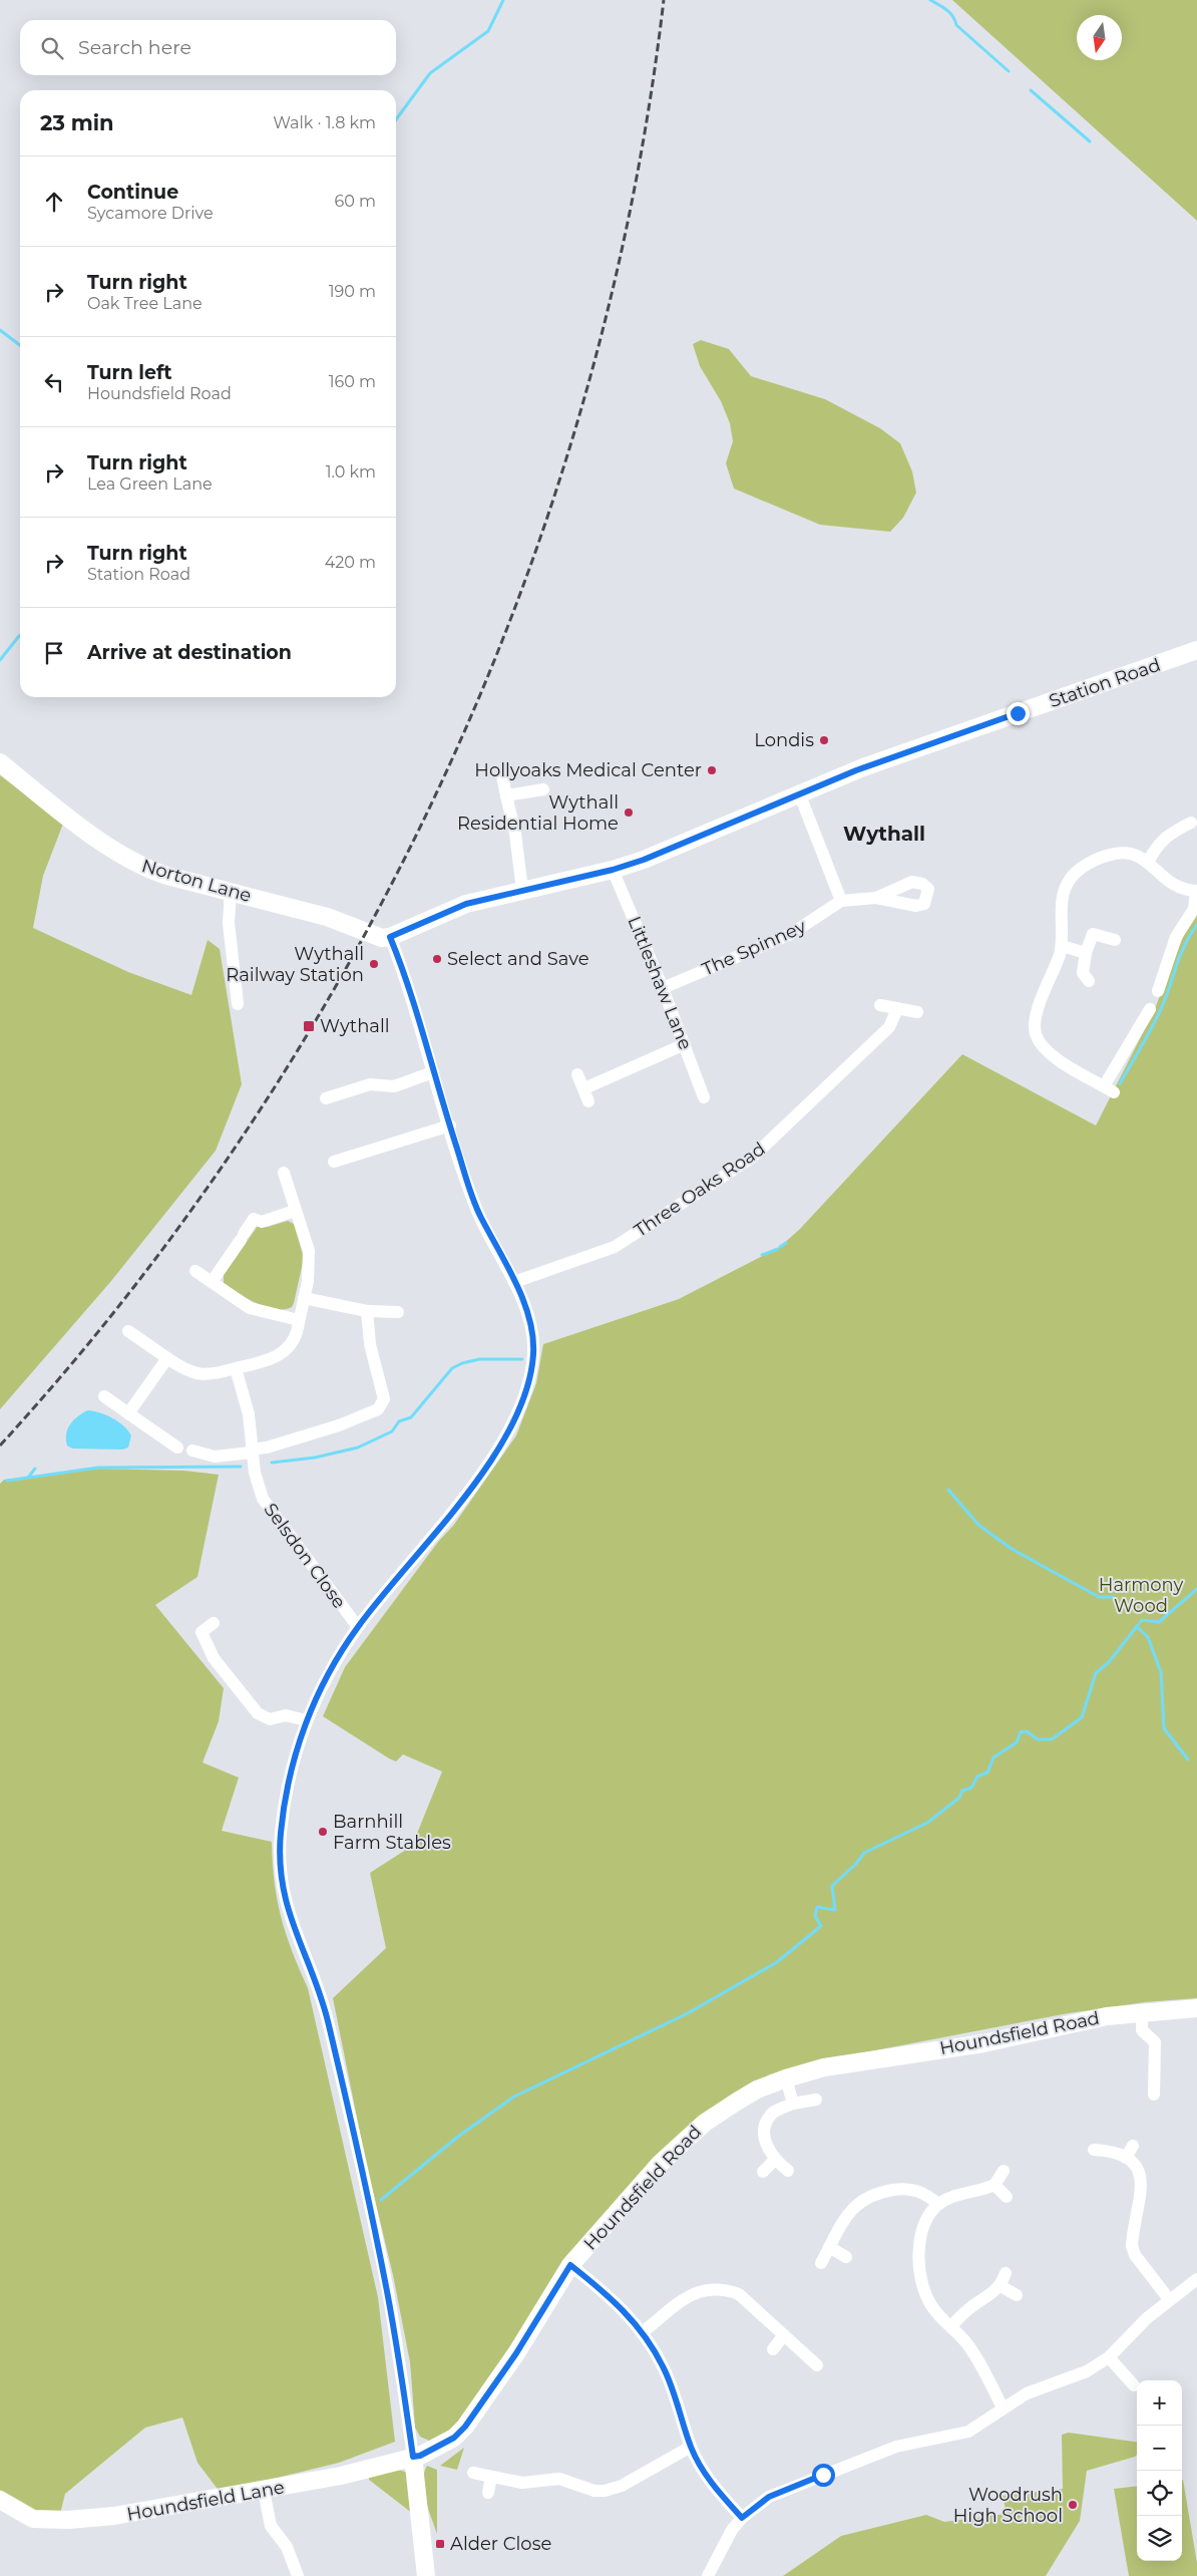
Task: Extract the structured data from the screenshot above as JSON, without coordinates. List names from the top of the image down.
{
  "streets": {
    "street": [
      "Station Road",
      "Norton Lane",
      "The Spinney",
      "Littleshaw Lane",
      "Three Oaks Road",
      "Selsdon Close",
      "Houndsfield Road",
      "Houndsfield Lane"
    ]
  },
  "crossings": [
    ["Station Road", "Norton Lane"],
    ["Station Road", "Littleshaw Lane"],
    ["The Spinney", "Littleshaw Lane"],
    ["Houndsfield Road", "Houndsfield Lane"]
  ],
  "districts": ["Wythall"],
  "parks": ["Harmony Wood"],
  "places": {
    "other": [
      "Londis",
      "Hollyoaks Medical Center",
      "Wythall Residential Home",
      "Select and Save",
      "Wythall Railway Station",
      "Barnhill Farm Stables",
      "Woodrush High School"
    ],
    "transit": ["Wythall", "Alder Close"]
  },
  "north": "bottom",
  "page": {
    "search": "Search here",
    "heading": ["23 min", "Walk · 1.8 km"],
    "list": [
      ["Continue", "Sycamore Drive", "60 m"],
      ["Turn right", "Oak Tree Lane", "190 m"],
      ["Turn left", "Houndsfield Road", "160 m"],
      ["Turn right", "Lea Green Lane", "1.0 km"],
      ["Turn right", "Station Road", "420 m"],
      "Arrive at destination"
    ],
    "map_buttons": ["+", "−"]
  }
}
